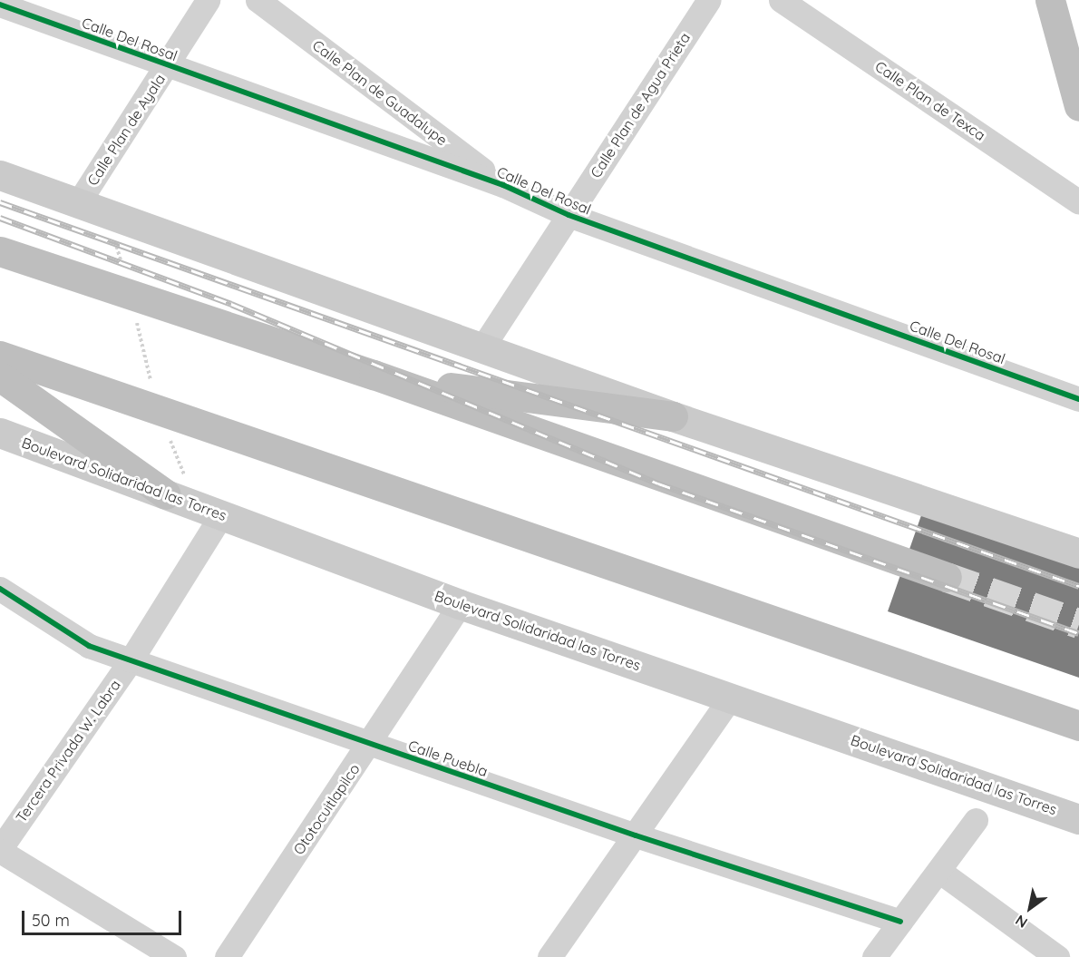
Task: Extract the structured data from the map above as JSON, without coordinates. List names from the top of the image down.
{
  "streets": {
    "main road": ["Boulevard Solidaridad las Torres"],
    "street": [
      "Calle Del Rosal",
      "Calle Plan de Guadalupe",
      "Calle Plan de Texca",
      "Calle Plan de Agua Prieta",
      "Calle Plan de Ayala",
      "Tercera Privada W. Labra",
      "Calle Puebla",
      "Ototocuitlapilco"
    ]
  },
  "crossings": [
    ["Calle Del Rosal", "Calle Plan de Guadalupe"],
    ["Calle Del Rosal", "Calle Plan de Agua Prieta"],
    ["Calle Del Rosal", "Calle Plan de Ayala"],
    ["Boulevard Solidaridad las Torres", "Tercera Privada W. Labra"],
    ["Boulevard Solidaridad las Torres", "Ototocuitlapilco"],
    ["Tercera Privada W. Labra", "Calle Puebla"],
    ["Calle Puebla", "Ototocuitlapilco"]
  ],
  "scale_bar": "50 m",
  "north": "bottom left"
}
